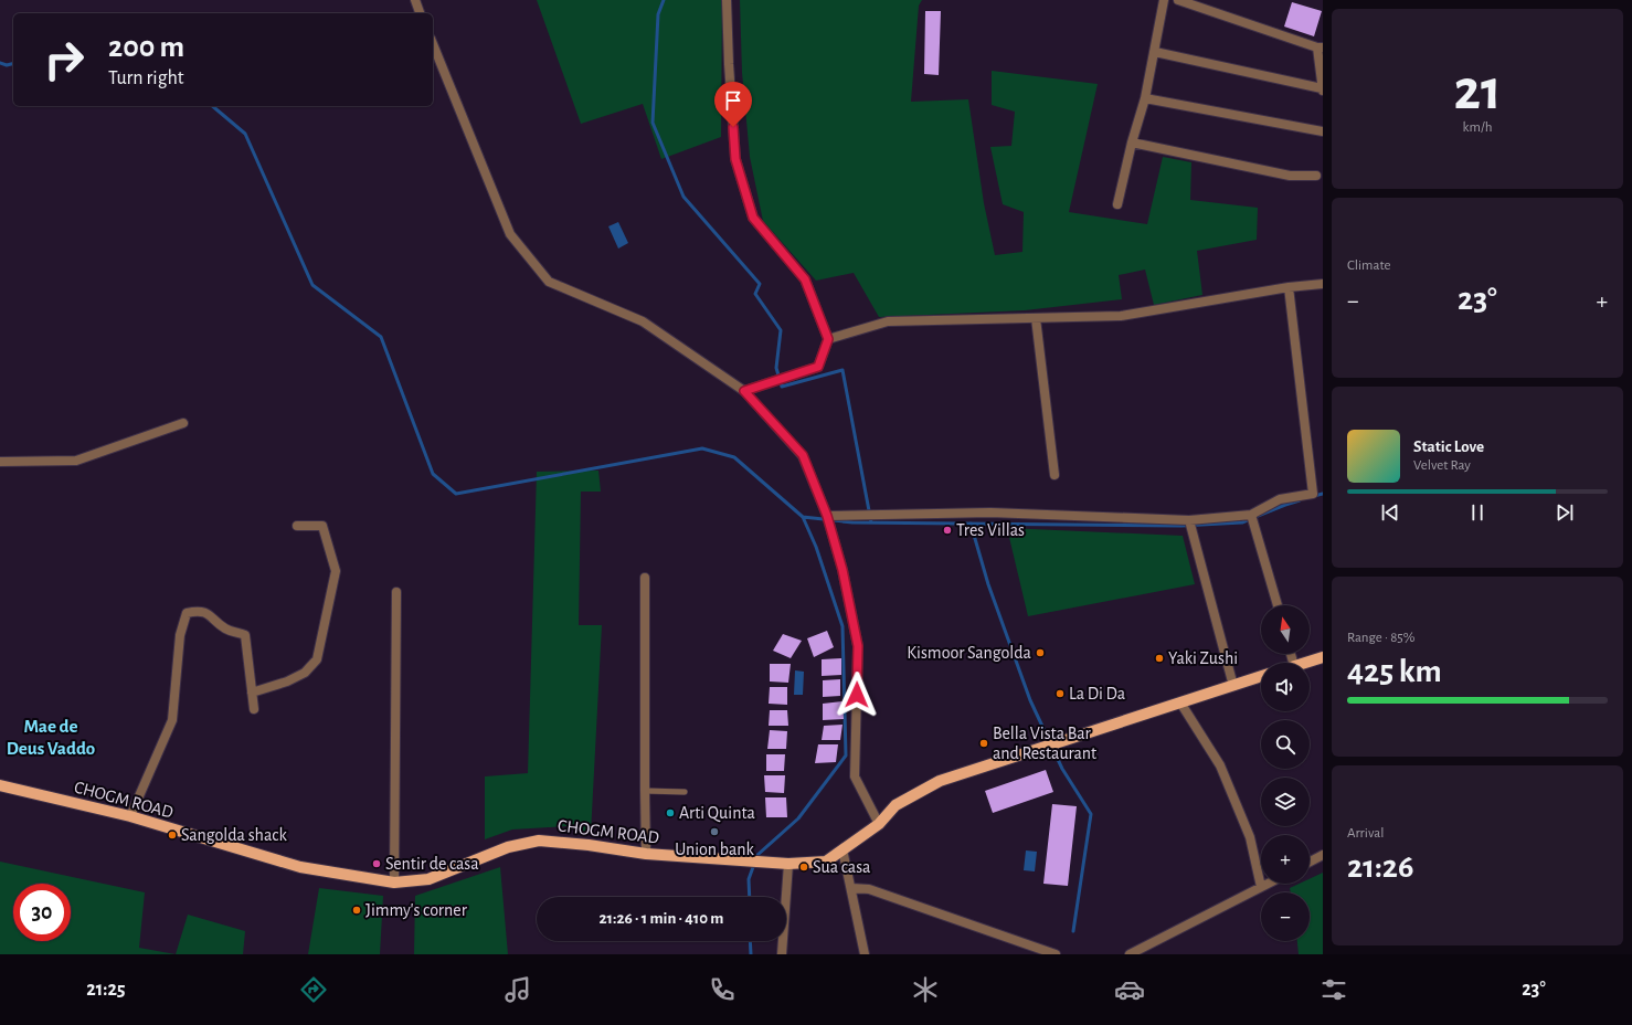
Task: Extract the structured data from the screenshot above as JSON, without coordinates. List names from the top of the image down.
{
  "streets": {
    "main road": ["CHOGM ROAD"]
  },
  "districts": ["Mae de Deus Vaddo"],
  "places": [
    "Tres Villas",
    "Kismoor Sangolda",
    "Yaki Zushi",
    "La Di Da",
    "Bella Vista Bar and Restaurant",
    "Arti Quinta",
    "Union bank",
    "Sangolda shack",
    "Sentir de casa",
    "Sua casa",
    "Jimmy's corner"
  ],
  "north": "top",
  "page": {
    "tile": [
      ["21", "km/h"],
      "Climate",
      ["Range · 85%", "425 km"],
      ["Arrival", "21:26"]
    ],
    "turn": ["200 m", "Turn right"],
    "heat": ["−", "23°", "+"],
    "song": ["Static Love", "Velvet Ray"],
    "map_buttons": ["+", "−"],
    "limit": "30",
    "trip": "21:26 · 1 min · 410 m",
    "tabs": ["21:25", "23°"]
  }
}
